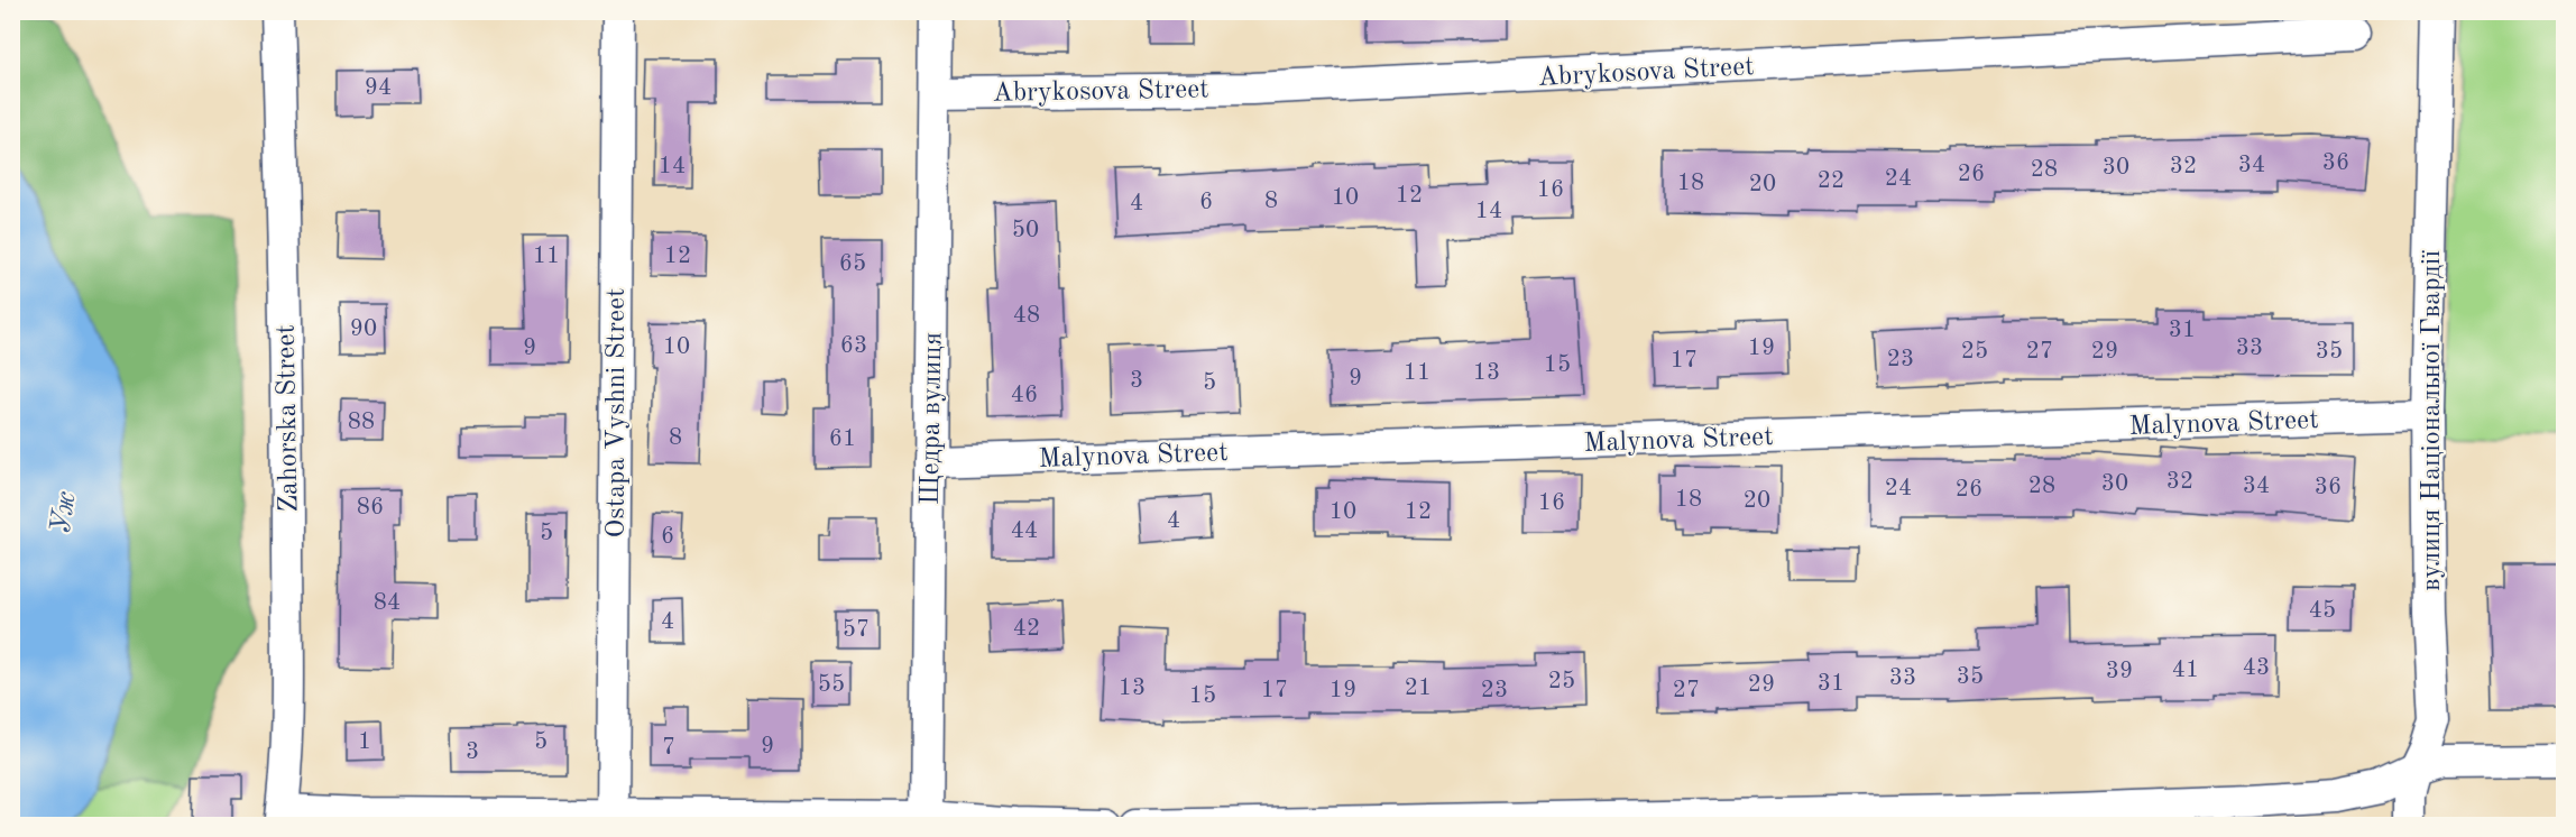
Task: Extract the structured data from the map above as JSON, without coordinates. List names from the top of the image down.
{
  "streets": {
    "street": [
      "Abrykosova Street",
      "Ostapa Vyshni Street",
      "Zahorska Street",
      "Щедра вулиця",
      "вулиця Національної Гвардії",
      "Malynova Street"
    ]
  },
  "crossings": [
    ["Abrykosova Street", "Щедра вулиця"],
    ["Щедра вулиця", "Malynova Street"],
    ["вулиця Національної Гвардії", "Malynova Street"]
  ],
  "water": ["Уж"],
  "house_numbers": [
    "94",
    "36",
    "34",
    "14",
    "32",
    "30",
    "28",
    "26",
    "24",
    "22",
    "18",
    "20",
    "16",
    "12",
    "10",
    "8",
    "6",
    "4",
    "14",
    "50",
    "11",
    "12",
    "65",
    "48",
    "90",
    "31",
    "63",
    "10",
    "9",
    "19",
    "33",
    "25",
    "27",
    "29",
    "35",
    "23",
    "17",
    "15",
    "11",
    "13",
    "9",
    "3",
    "5",
    "46",
    "88",
    "8",
    "61",
    "32",
    "30",
    "28",
    "34",
    "36",
    "24",
    "26",
    "18",
    "20",
    "16",
    "86",
    "10",
    "12",
    "4",
    "44",
    "5",
    "6",
    "84",
    "45",
    "4",
    "42",
    "57",
    "43",
    "41",
    "39",
    "35",
    "33",
    "25",
    "31",
    "55",
    "29",
    "13",
    "21",
    "17",
    "19",
    "23",
    "27",
    "15",
    "1",
    "5",
    "9",
    "7",
    "3"
  ]
}
